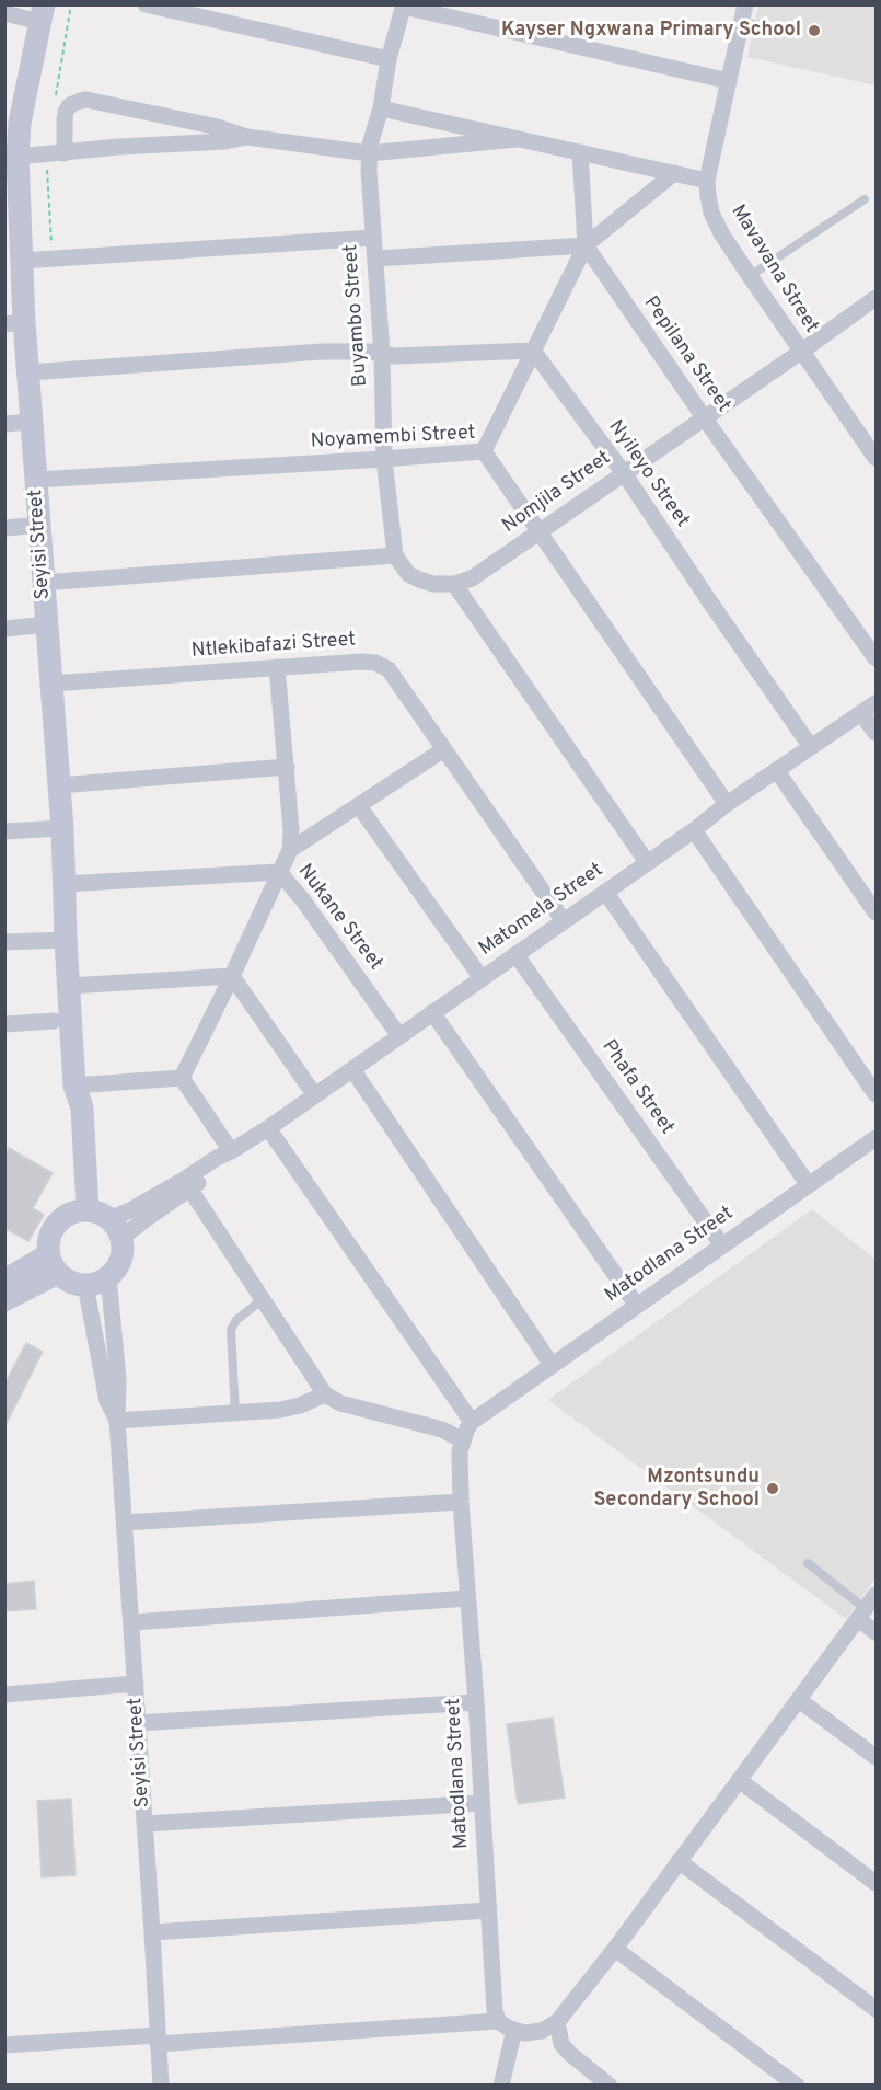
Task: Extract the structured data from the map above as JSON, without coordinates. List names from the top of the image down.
{
  "streets": {
    "street": [
      "Mavavana Street",
      "Buyambo Street",
      "Pepilana Street",
      "Noyamembi Street",
      "Nyileyo Street",
      "Nomjila Street",
      "Seyisi Street",
      "Ntlekibafazi Street",
      "Matomela Street",
      "Nukane Street",
      "Phafa Street",
      "Matodlana Street"
    ]
  },
  "crossings": [
    ["Mavavana Street", "Nomjila Street"],
    ["Buyambo Street", "Noyamembi Street"],
    ["Pepilana Street", "Nomjila Street"],
    ["Noyamembi Street", "Nomjila Street"],
    ["Noyamembi Street", "Seyisi Street"],
    ["Noyamembi Street", "Matomela Street"],
    ["Nyileyo Street", "Nomjila Street"],
    ["Nyileyo Street", "Matomela Street"],
    ["Seyisi Street", "Ntlekibafazi Street"],
    ["Seyisi Street", "Matomela Street"],
    ["Seyisi Street", "Nukane Street"],
    ["Ntlekibafazi Street", "Matomela Street"],
    ["Matomela Street", "Nukane Street"],
    ["Matomela Street", "Phafa Street"],
    ["Phafa Street", "Matodlana Street"]
  ],
  "places": ["Kayser Ngxwana Primary School", "Mzontsundu Secondary School"]
}
